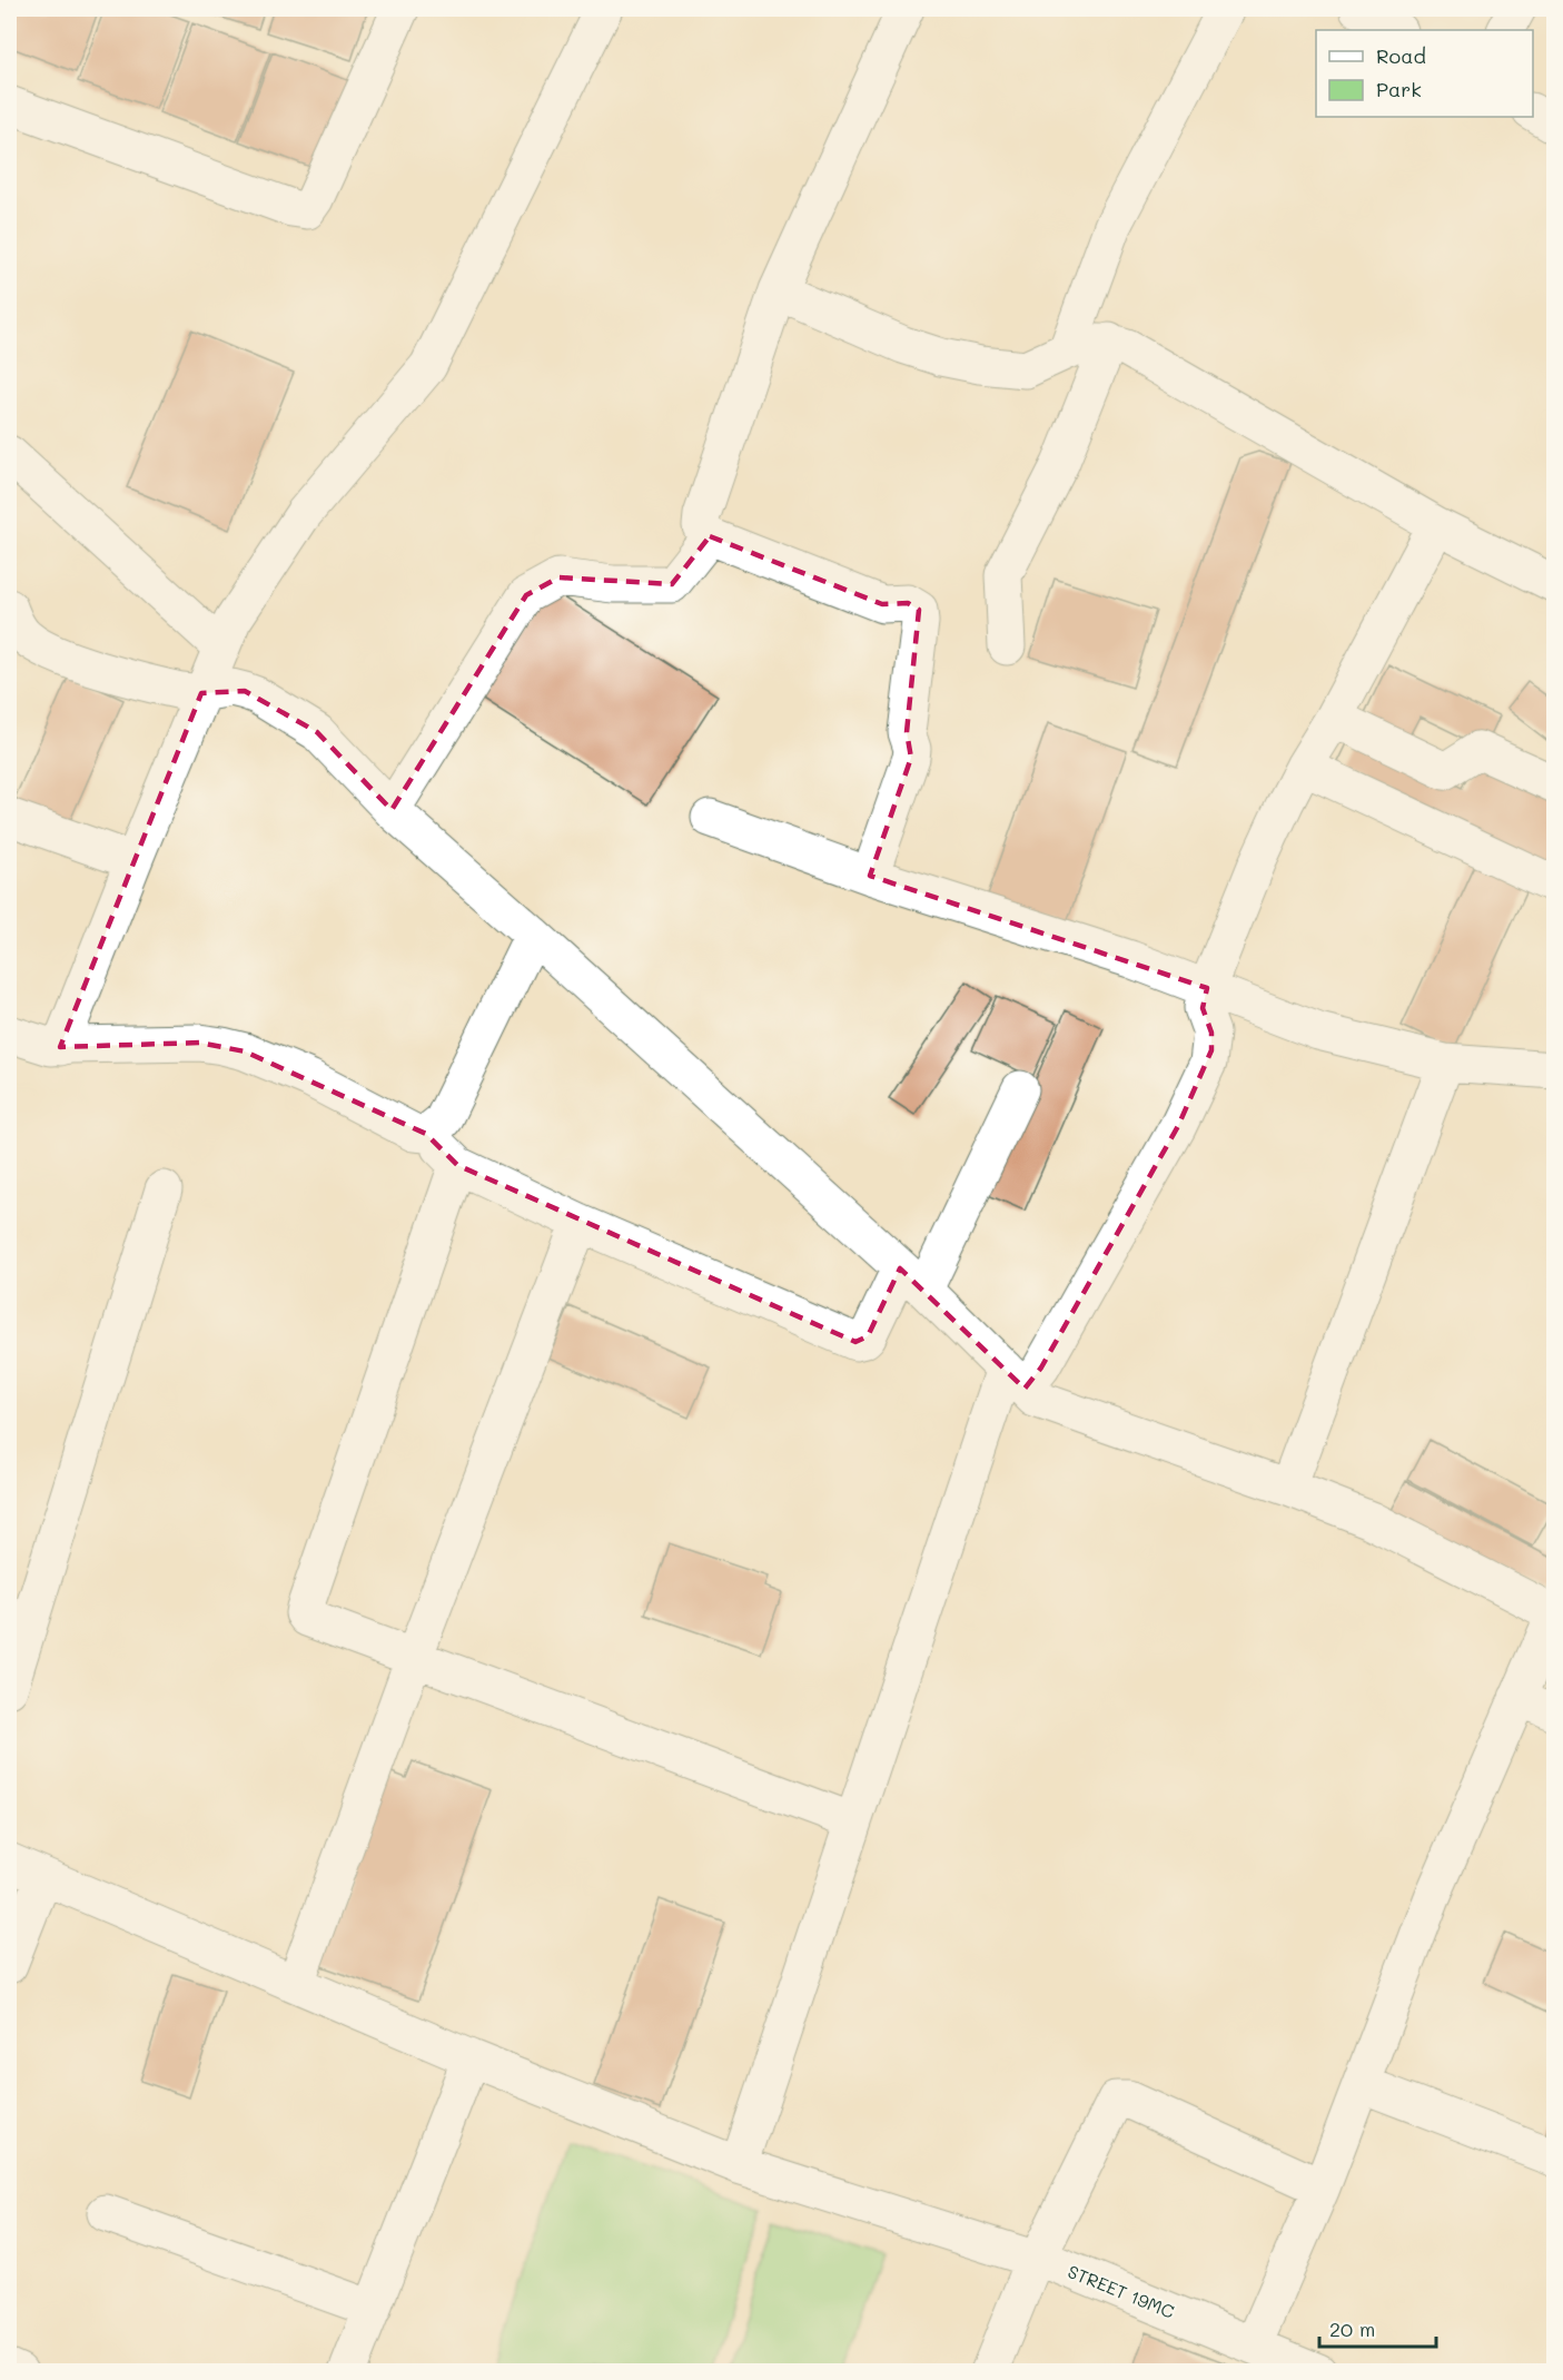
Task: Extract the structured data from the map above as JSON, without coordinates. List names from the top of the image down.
{
  "streets": {
    "street": ["STREET 19MC"]
  },
  "legend": ["Road", "Park"],
  "scale_bar": "20 m"
}
